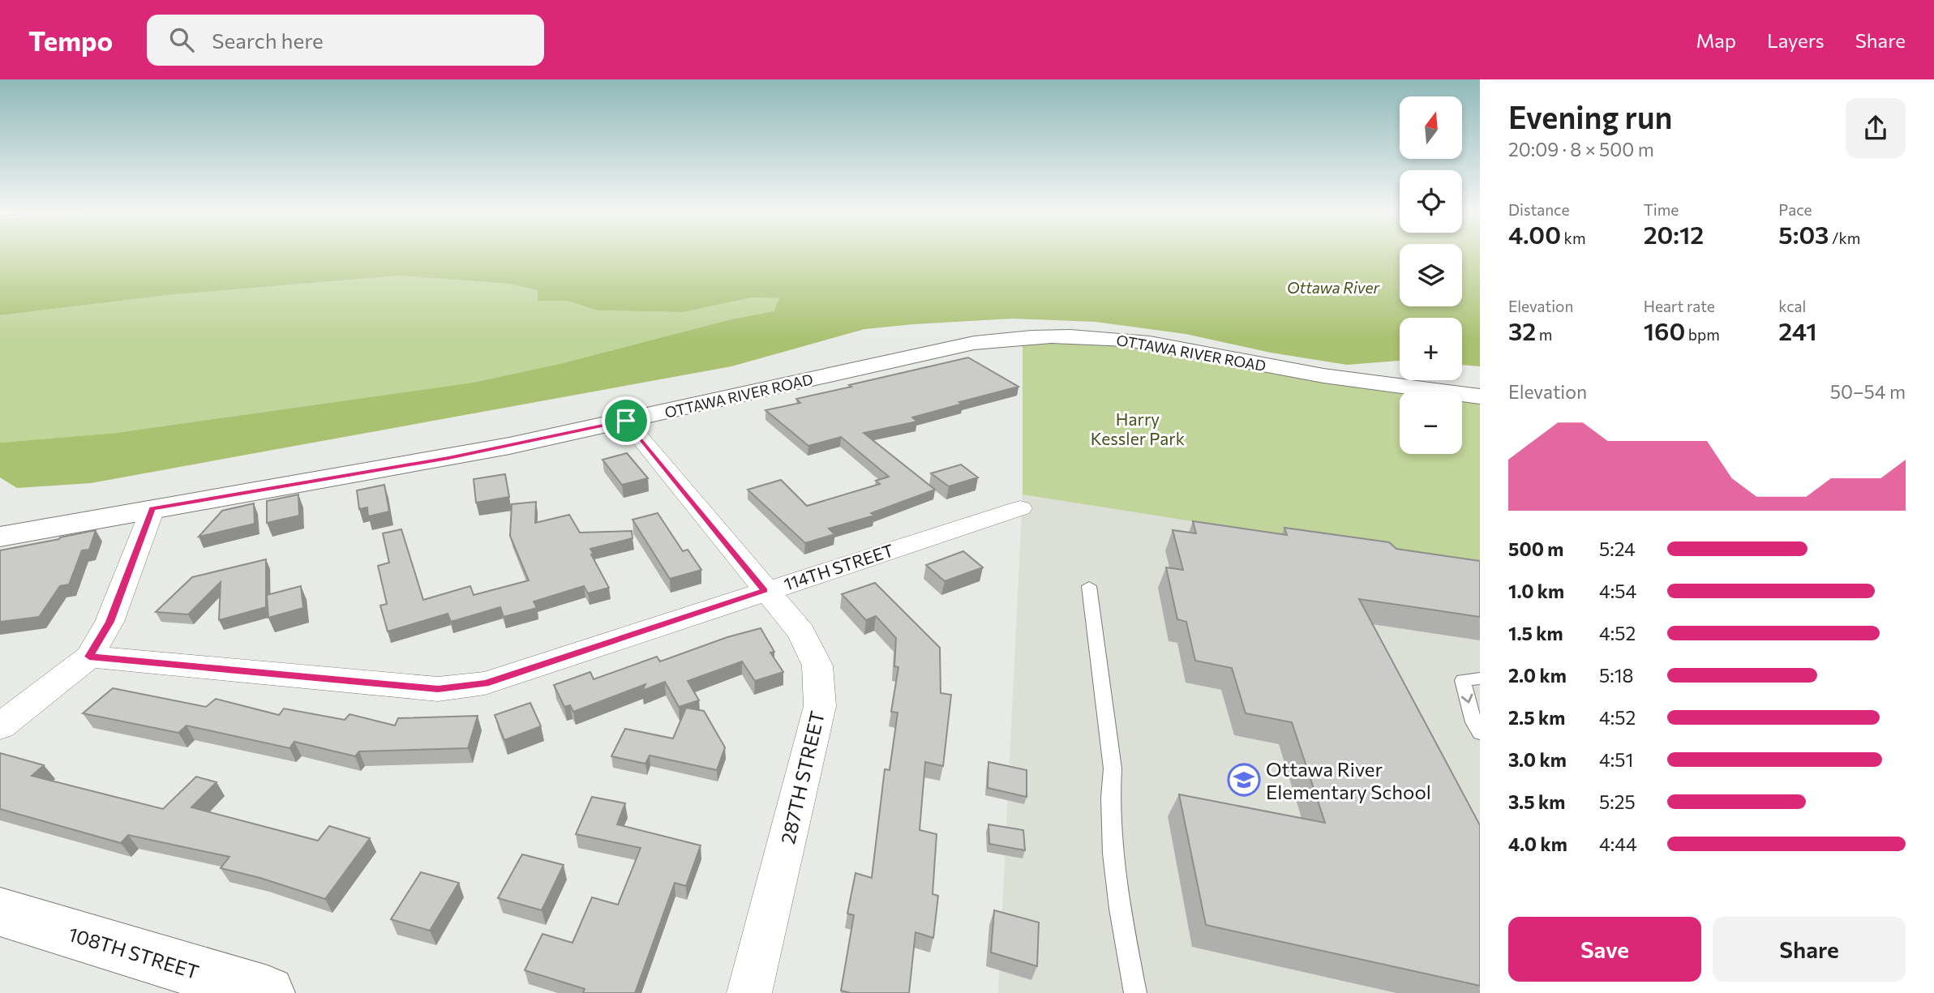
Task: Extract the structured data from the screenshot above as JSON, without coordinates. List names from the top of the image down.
{
  "streets": {
    "street": [
      "OTTAWA RIVER ROAD",
      "114TH STREET",
      "287TH STREET",
      "108TH STREET"
    ]
  },
  "crossings": [
    ["OTTAWA RIVER ROAD", "287TH STREET"],
    ["114TH STREET", "287TH STREET"]
  ],
  "water": ["Ottawa River"],
  "parks": ["Harry Kessler Park"],
  "places": {
    "school or university": ["Ottawa River Elementary School"]
  },
  "north": "top",
  "page": {
    "header": "Tempo",
    "search": "Search here",
    "nav": ["Map", "Layers", "Share"],
    "heading": ["Evening run", "20:09 · 8 × 500 m"],
    "map_buttons": ["+", "−"],
    "stats": [
      ["Distance", "4.00 km"],
      ["Time", "20:12"],
      ["Pace", "5:03 /km"],
      ["Elevation", "32 m"],
      ["Heart rate", "160 bpm"],
      ["kcal", "241"]
    ],
    "chart": ["Elevation", "50–54 m"],
    "list": [
      {
        "name": "500 m",
        "note": "5:24"
      },
      {
        "name": "1.0 km",
        "note": "4:54"
      },
      {
        "name": "1.5 km",
        "note": "4:52"
      },
      {
        "name": "2.0 km",
        "note": "5:18"
      },
      {
        "name": "2.5 km",
        "note": "4:52"
      },
      {
        "name": "3.0 km",
        "note": "4:51"
      },
      {
        "name": "3.5 km",
        "note": "5:25"
      },
      {
        "name": "4.0 km",
        "note": "4:44"
      }
    ],
    "buttons": ["Save", "Share"]
  }
}
